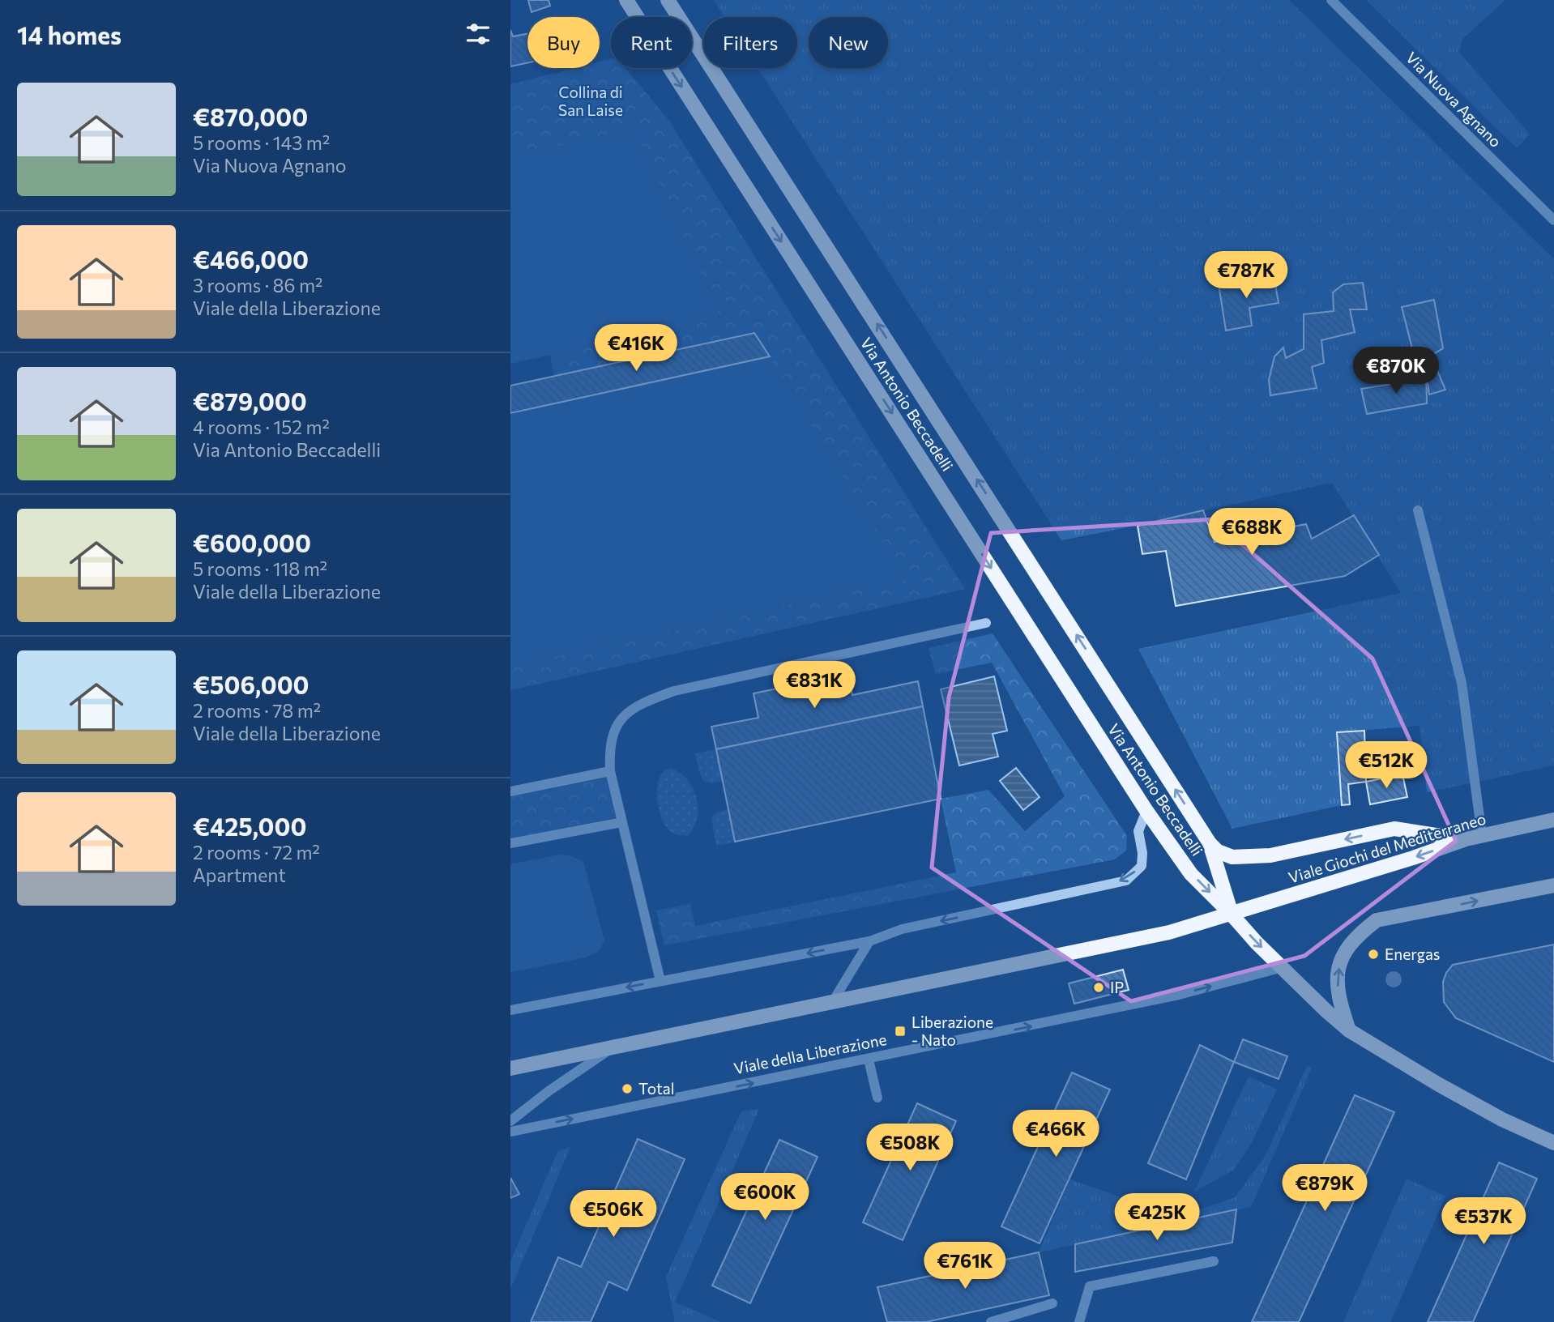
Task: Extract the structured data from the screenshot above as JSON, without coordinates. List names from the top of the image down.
{
  "streets": {
    "main road": ["Via Antonio Beccadelli", "Viale Giochi del Mediterraneo"],
    "street": ["Via Nuova Agnano", "Viale della Liberazione"]
  },
  "crossings": [
    ["Via Antonio Beccadelli", "Viale Giochi del Mediterraneo"]
  ],
  "one_way": ["Viale della Liberazione"],
  "parks": ["Collina di San Laise"],
  "places": {
    "other": ["Energas", "IP", "Total"],
    "transit": ["Liberazione - Nato"]
  },
  "page": {
    "heading": "14 homes",
    "chip": [
      "Buy",
      "Rent",
      "Filters",
      "New"
    ],
    "list": [
      {
        "name": "€870,000",
        "note": "5 rooms · 143 m² · Via Nuova Agnano"
      },
      {
        "name": "€466,000",
        "note": "3 rooms · 86 m² · Viale della Liberazione"
      },
      {
        "name": "€879,000",
        "note": "4 rooms · 152 m² · Via Antonio Beccadelli"
      },
      {
        "name": "€600,000",
        "note": "5 rooms · 118 m² · Viale della Liberazione"
      },
      {
        "name": "€506,000",
        "note": "2 rooms · 78 m² · Viale della Liberazione"
      },
      {
        "name": "€425,000",
        "note": "2 rooms · 72 m² · Apartment"
      }
    ],
    "price": [
      "€787K",
      "€416K",
      "€870K",
      "€688K",
      "€831K",
      "€512K",
      "€466K",
      "€508K",
      "€879K",
      "€600K",
      "€506K",
      "€425K",
      "€537K",
      "€761K"
    ]
  }
}
